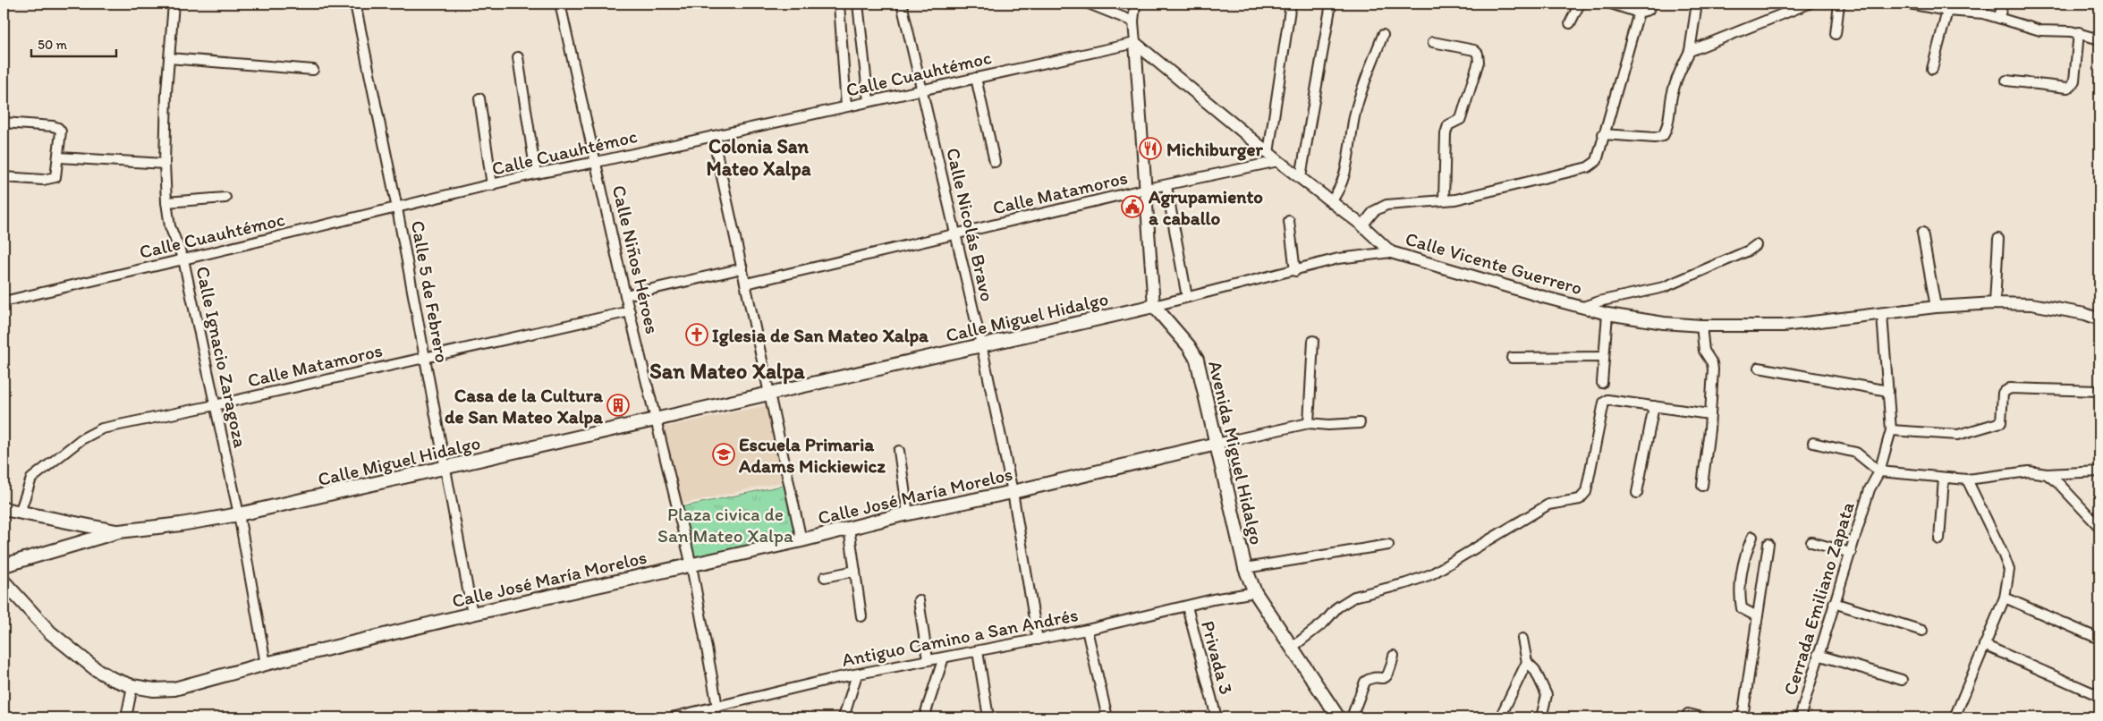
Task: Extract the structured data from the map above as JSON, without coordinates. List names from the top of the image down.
{
  "streets": {
    "main road": ["Calle Miguel Hidalgo", "Avenida Miguel Hidalgo", "Calle José María Morelos"],
    "street": [
      "Calle Cuauhtémoc",
      "Calle Matamoros",
      "Calle Nicolás Bravo",
      "Calle Niños Héroes",
      "Calle Vicente Guerrero",
      "Calle 5 de Febrero",
      "Calle Ignacio Zaragoza",
      "Cerrada Emiliano Zapata",
      "Antiguo Camino a San Andrés",
      "Privada 3"
    ]
  },
  "crossings": [
    ["Calle Cuauhtémoc", "Calle Nicolás Bravo"],
    ["Calle Cuauhtémoc", "Calle Niños Héroes"],
    ["Calle Cuauhtémoc", "Calle Vicente Guerrero"],
    ["Calle Cuauhtémoc", "Calle 5 de Febrero"],
    ["Calle Cuauhtémoc", "Calle Ignacio Zaragoza"],
    ["Calle Matamoros", "Calle Nicolás Bravo"],
    ["Calle Matamoros", "Calle Niños Héroes"],
    ["Calle Matamoros", "Calle Vicente Guerrero"],
    ["Calle Matamoros", "Calle 5 de Febrero"],
    ["Calle Matamoros", "Calle Miguel Hidalgo"],
    ["Calle Matamoros", "Calle Ignacio Zaragoza"],
    ["Calle Nicolás Bravo", "Calle Miguel Hidalgo"],
    ["Calle Nicolás Bravo", "Calle José María Morelos"],
    ["Calle Nicolás Bravo", "Antiguo Camino a San Andrés"],
    ["Calle Niños Héroes", "Calle Miguel Hidalgo"],
    ["Calle Niños Héroes", "Calle José María Morelos"],
    ["Calle Niños Héroes", "Antiguo Camino a San Andrés"],
    ["Calle Vicente Guerrero", "Calle Miguel Hidalgo"],
    ["Calle Vicente Guerrero", "Cerrada Emiliano Zapata"],
    ["Calle 5 de Febrero", "Calle Miguel Hidalgo"],
    ["Calle 5 de Febrero", "Calle José María Morelos"],
    ["Calle Miguel Hidalgo", "Calle Ignacio Zaragoza"],
    ["Calle Miguel Hidalgo", "Avenida Miguel Hidalgo"],
    ["Calle Ignacio Zaragoza", "Calle José María Morelos"],
    ["Avenida Miguel Hidalgo", "Calle José María Morelos"],
    ["Avenida Miguel Hidalgo", "Antiguo Camino a San Andrés"],
    ["Antiguo Camino a San Andrés", "Privada 3"]
  ],
  "districts": ["Colonia San Mateo Xalpa", "San Mateo Xalpa"],
  "parks": ["Plaza civica de San Mateo Xalpa"],
  "places": {
    "restaurant": ["Michiburger"],
    "public building": ["Agrupamiento a caballo"],
    "church": ["Iglesia de San Mateo Xalpa"],
    "building": ["Casa de la Cultura de San Mateo Xalpa"],
    "school or university": ["Escuela Primaria Adams Mickiewicz"]
  },
  "scale_bar": "50 m"
}
